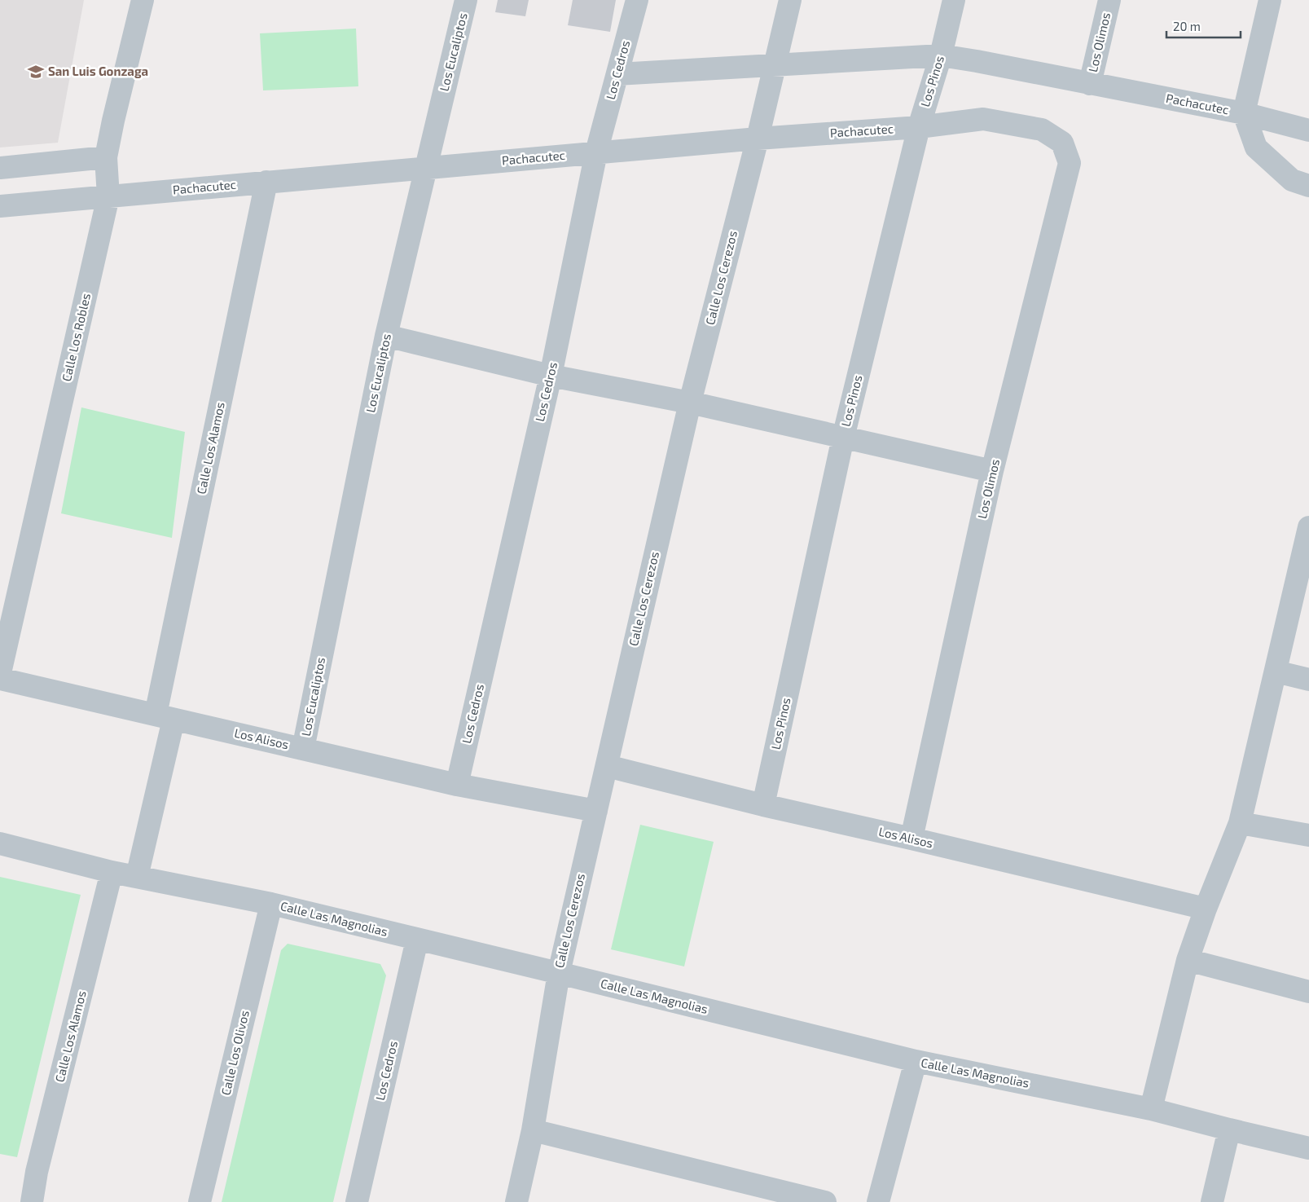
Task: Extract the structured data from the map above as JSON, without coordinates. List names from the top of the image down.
{
  "streets": {
    "street": [
      "Los Olimos",
      "Los Eucaliptos",
      "Los Cedros",
      "Los Pinos",
      "Pachacutec",
      "Calle Los Cerezos",
      "Calle Los Robles",
      "Calle Los Alamos",
      "Los Alisos",
      "Calle Las Magnolias",
      "Calle Los Olivos"
    ]
  },
  "crossings": [
    ["Los Olimos", "Pachacutec"],
    ["Los Olimos", "Los Alisos"],
    ["Los Eucaliptos", "Pachacutec"],
    ["Los Eucaliptos", "Los Alisos"],
    ["Los Cedros", "Pachacutec"],
    ["Los Cedros", "Los Alisos"],
    ["Los Cedros", "Calle Las Magnolias"],
    ["Los Pinos", "Pachacutec"],
    ["Los Pinos", "Los Alisos"],
    ["Pachacutec", "Calle Los Cerezos"],
    ["Pachacutec", "Calle Los Robles"],
    ["Pachacutec", "Calle Los Alamos"],
    ["Calle Los Cerezos", "Los Alisos"],
    ["Calle Los Cerezos", "Calle Las Magnolias"],
    ["Calle Los Alamos", "Los Alisos"],
    ["Calle Los Alamos", "Calle Las Magnolias"],
    ["Calle Las Magnolias", "Calle Los Olivos"]
  ],
  "places": {
    "school or university": ["San Luis Gonzaga"]
  },
  "scale_bar": "20 m"
}
